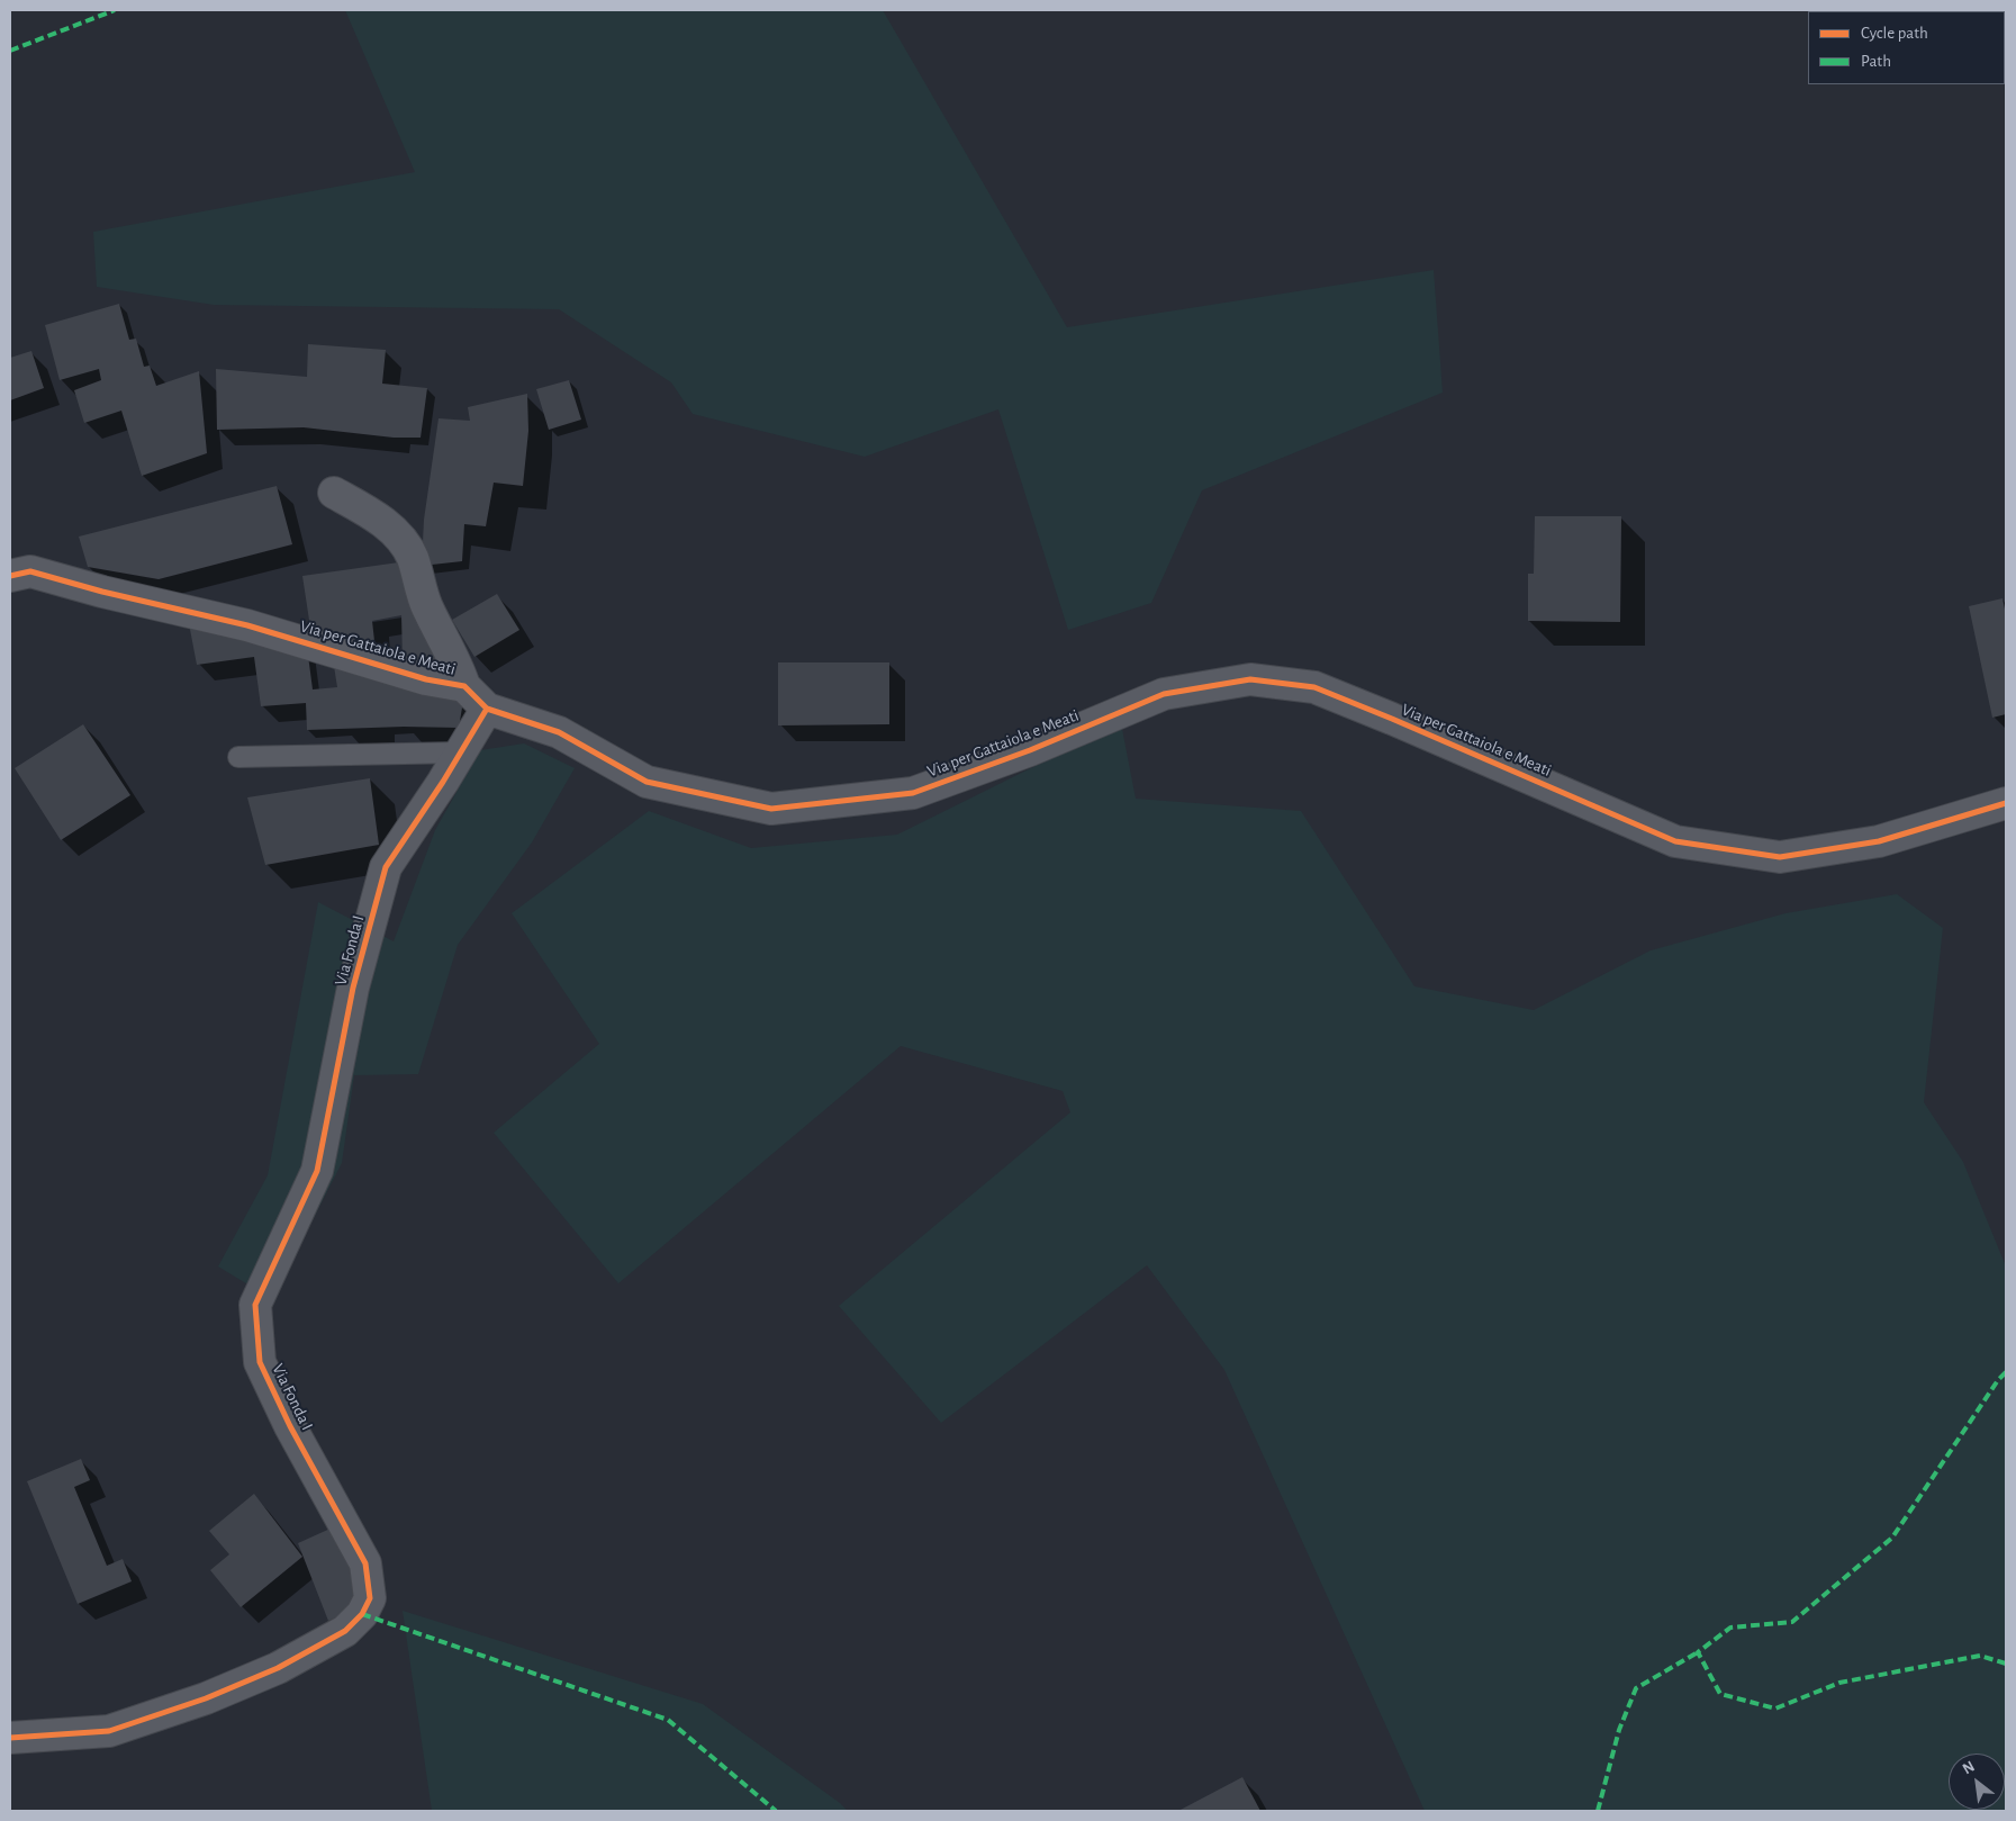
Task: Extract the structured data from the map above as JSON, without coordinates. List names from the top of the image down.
{
  "streets": {
    "street": ["Via per Gattaiola e Meati", "Via Fonda I"]
  },
  "crossings": [
    ["Via per Gattaiola e Meati", "Via Fonda I"]
  ],
  "legend": ["Cycle path", "Path"],
  "north": "top left"
}
